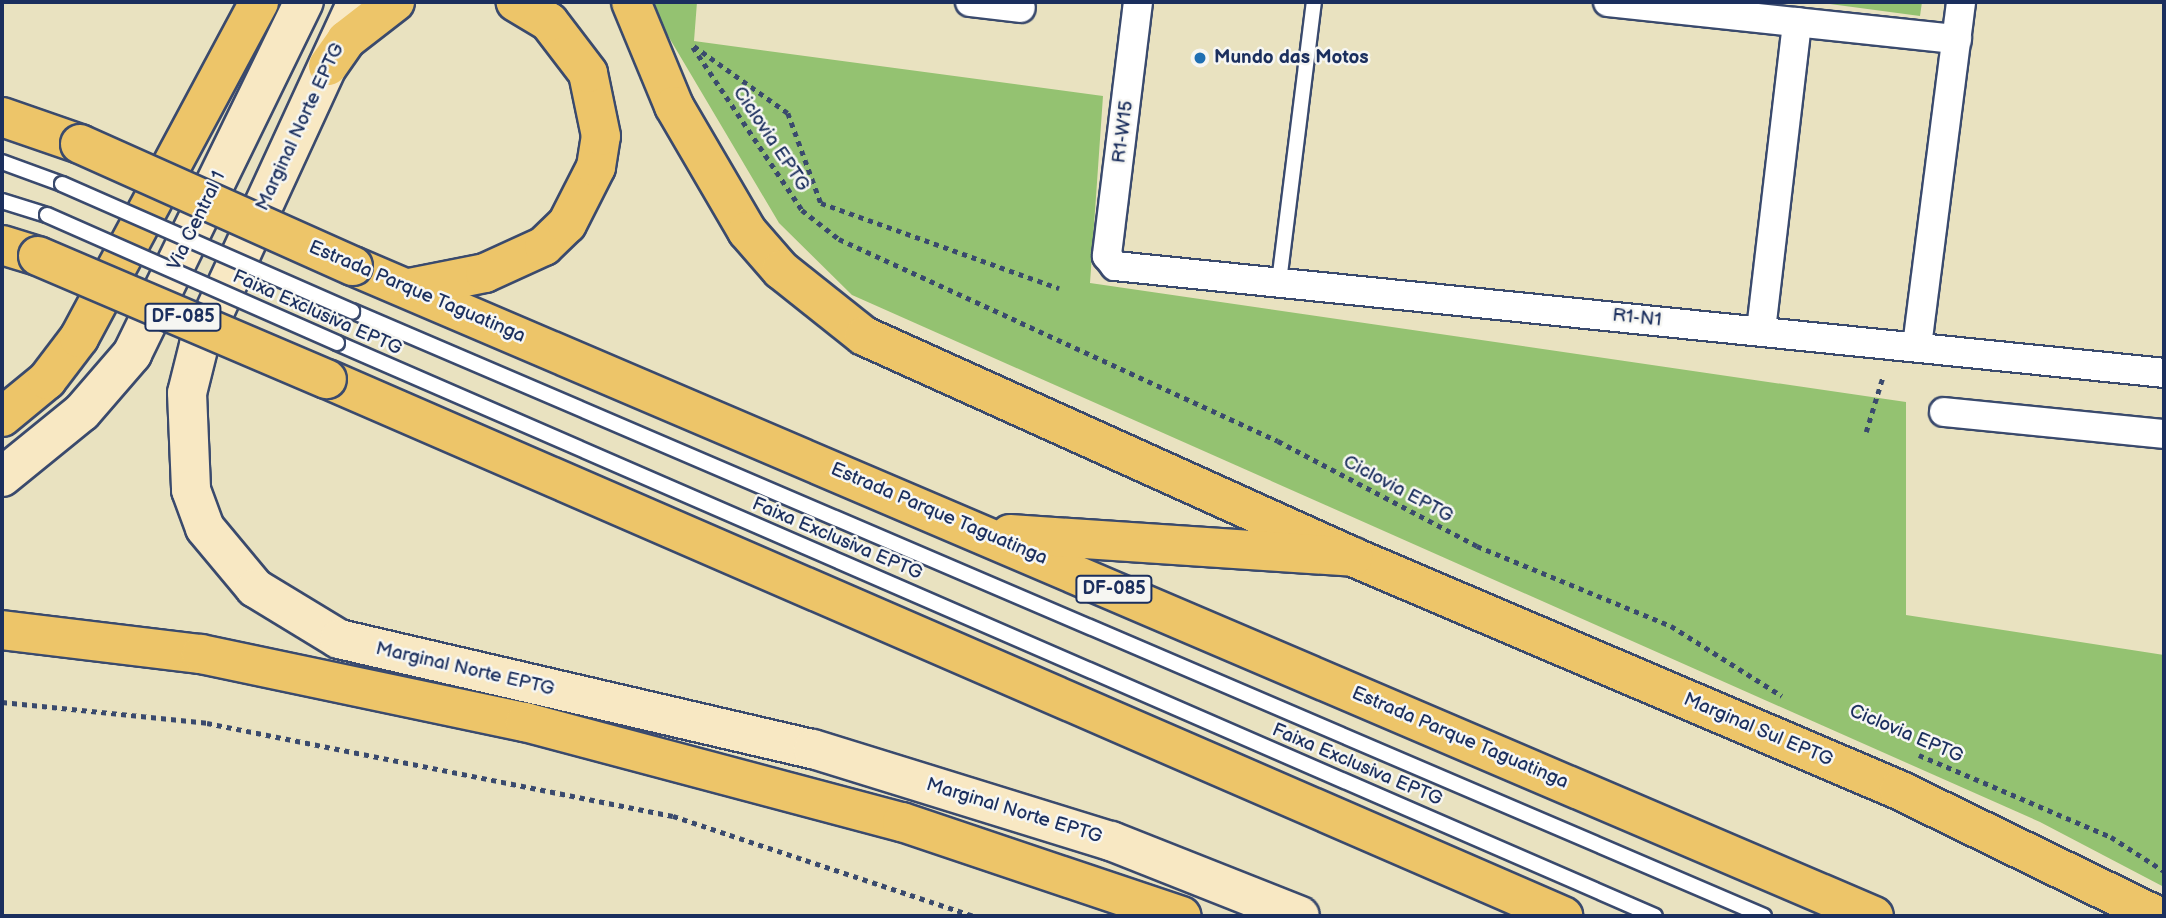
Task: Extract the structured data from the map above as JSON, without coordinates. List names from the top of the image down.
{
  "streets": {
    "main road": [
      "Marginal Norte EPTG",
      "Via Central 1",
      "Estrada Parque Taguatinga",
      "DF-085",
      "Marginal Sul EPTG"
    ],
    "street": ["R1-W15", "R1-N1"],
    "lane": ["Faixa Exclusiva EPTG"],
    "path": ["Ciclovia EPTG"]
  },
  "crossings": [
    ["R1-W15", "R1-N1"]
  ],
  "places": ["Mundo das Motos"]
}
